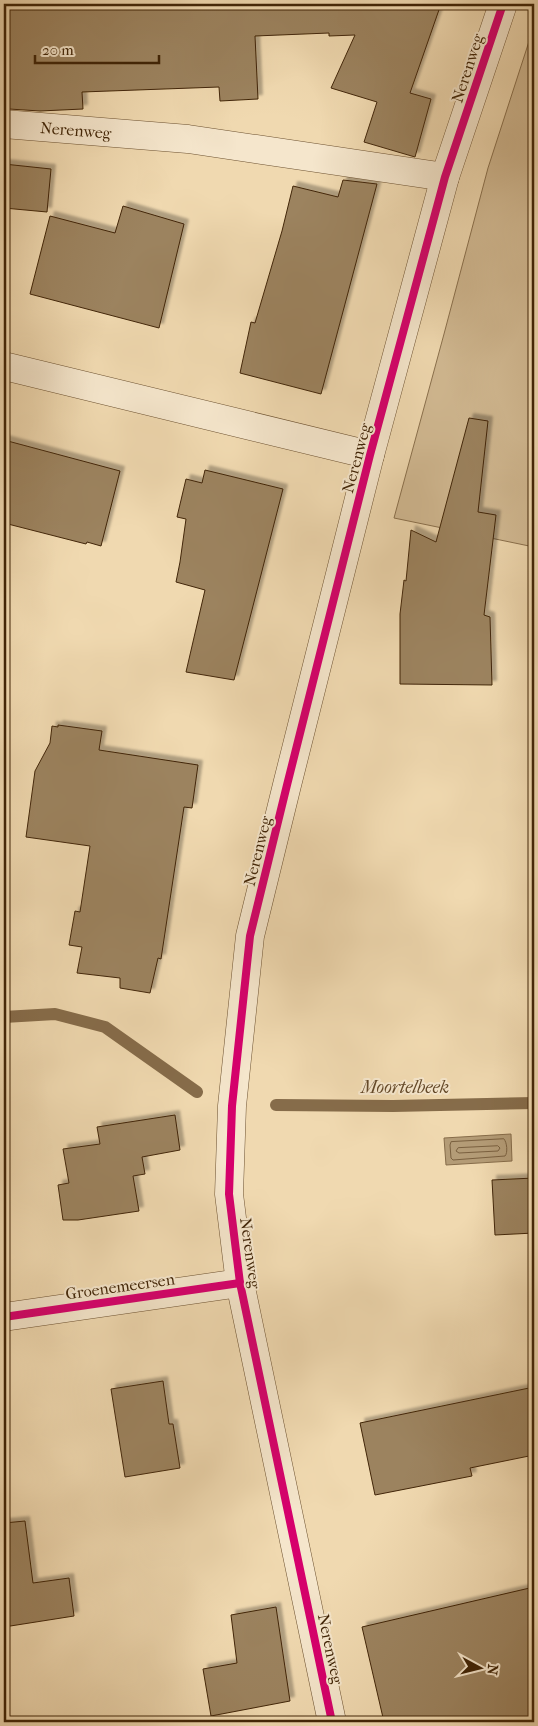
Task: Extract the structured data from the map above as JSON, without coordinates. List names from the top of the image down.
{
  "streets": {
    "street": ["Nerenweg", "Groenemeersen"]
  },
  "crossings": [
    ["Nerenweg", "Groenemeersen"]
  ],
  "water": ["Moortelbeek"],
  "scale_bar": "20 m",
  "north": "right"
}
